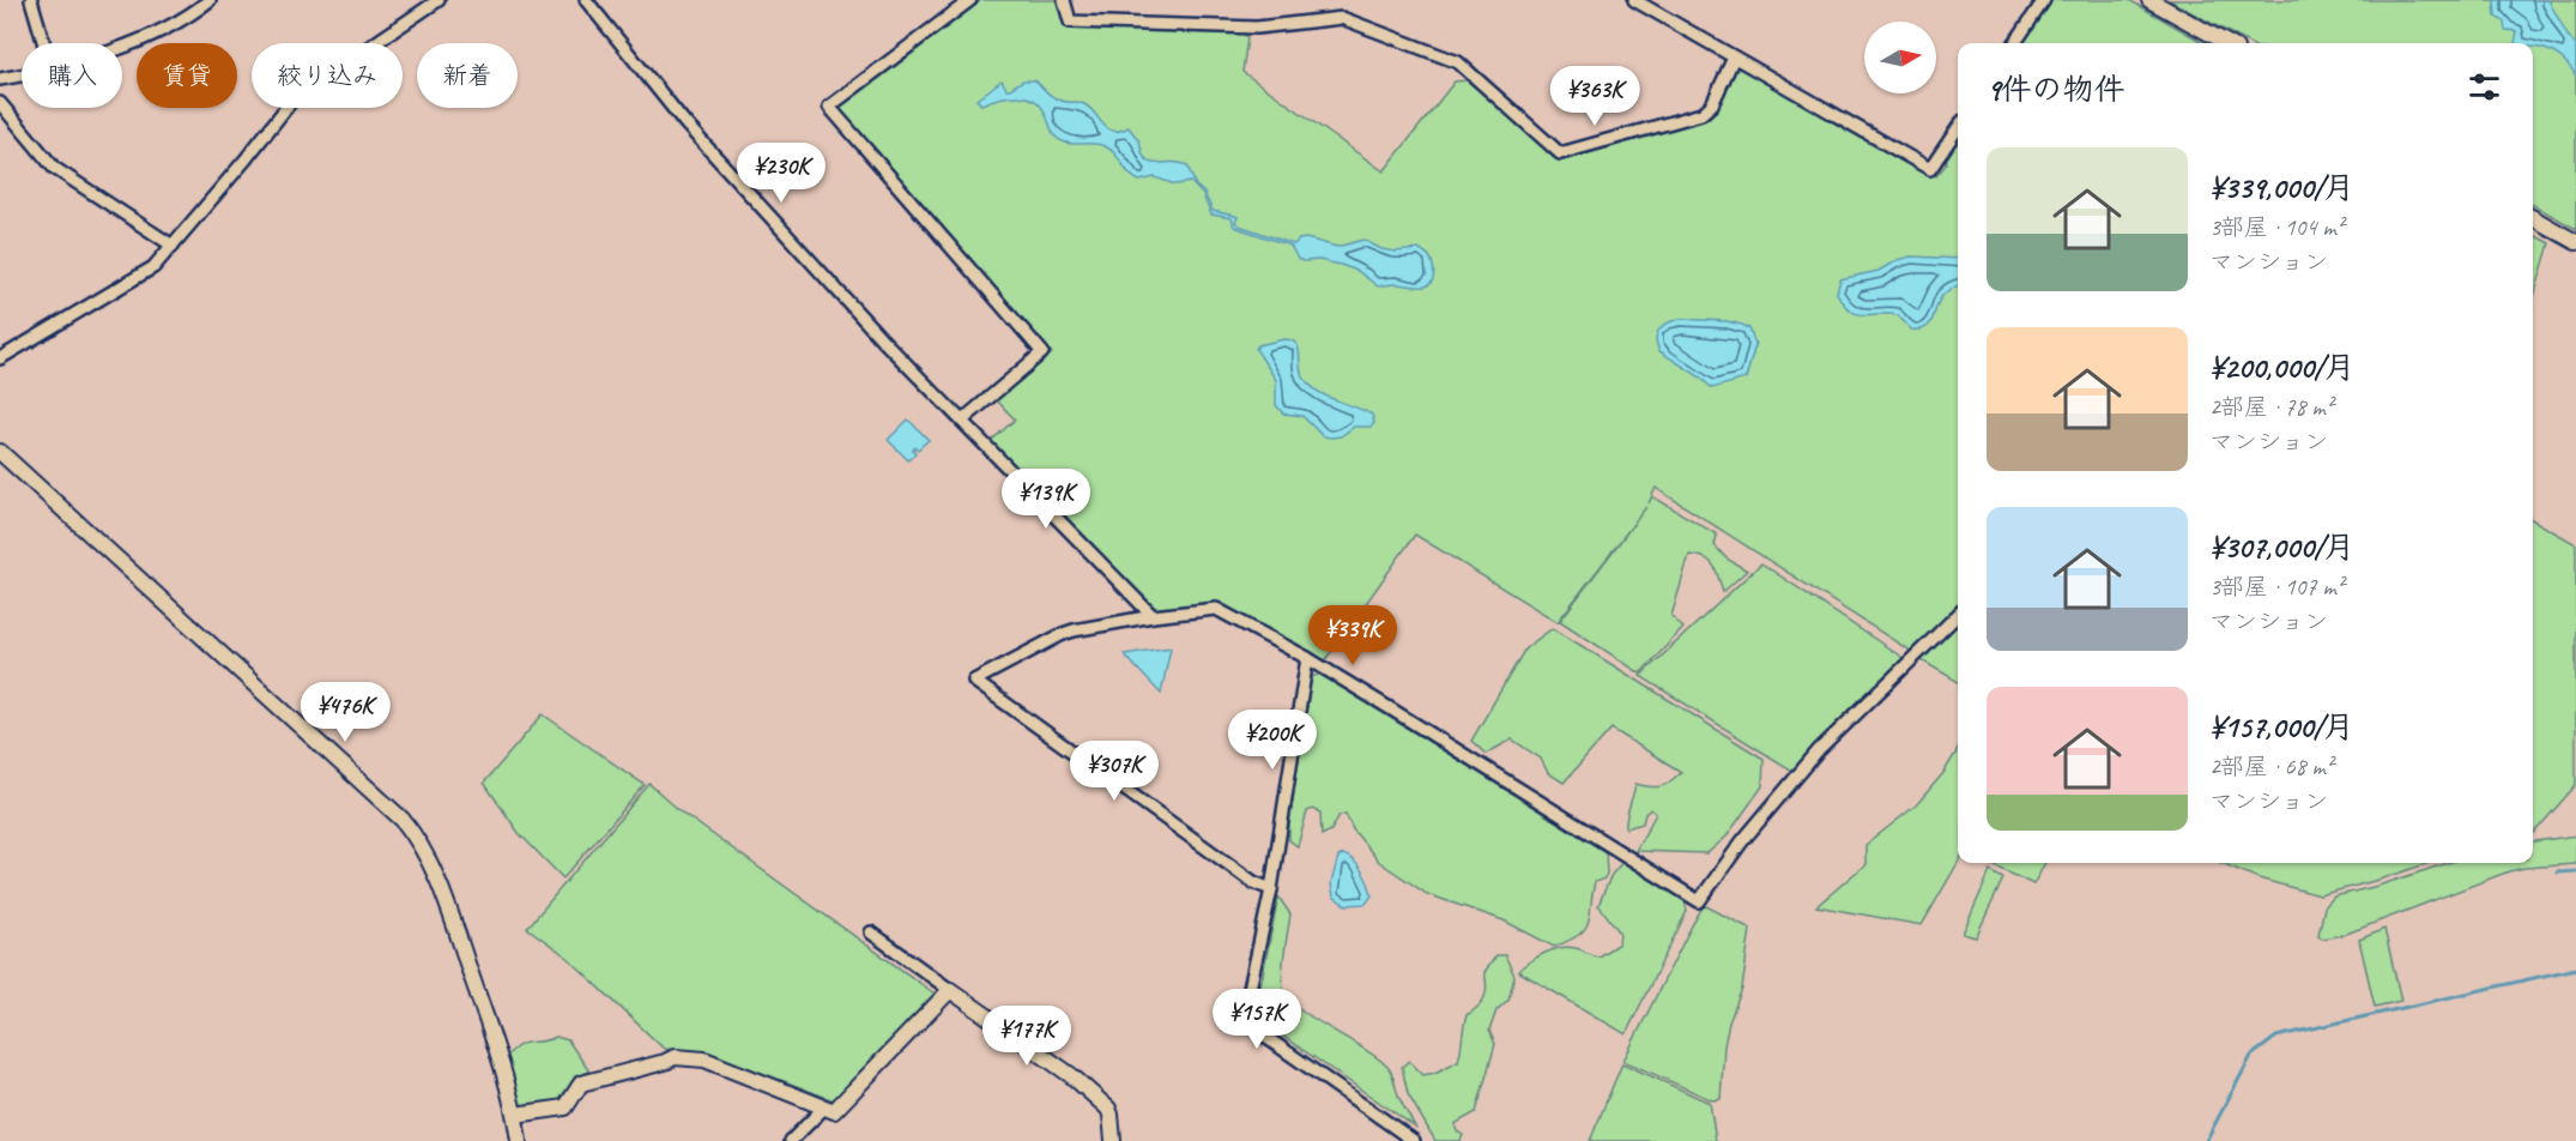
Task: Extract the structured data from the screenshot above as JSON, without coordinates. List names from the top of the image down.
{
  "north": "right",
  "page": {
    "chip": [
      "購入",
      "賃貸",
      "絞り込み",
      "新着"
    ],
    "heading": "9件の物件",
    "price": [
      "¥363K",
      "¥230K",
      "¥139K",
      "¥339K",
      "¥476K",
      "¥200K",
      "¥307K",
      "¥157K",
      "¥177K"
    ],
    "list": [
      {
        "name": "¥339,000/月",
        "note": "3部屋 · 104 m² · マンション"
      },
      {
        "name": "¥200,000/月",
        "note": "2部屋 · 78 m² · マンション"
      },
      {
        "name": "¥307,000/月",
        "note": "3部屋 · 107 m² · マンション"
      },
      {
        "name": "¥157,000/月",
        "note": "2部屋 · 68 m² · マンション"
      }
    ]
  }
}
